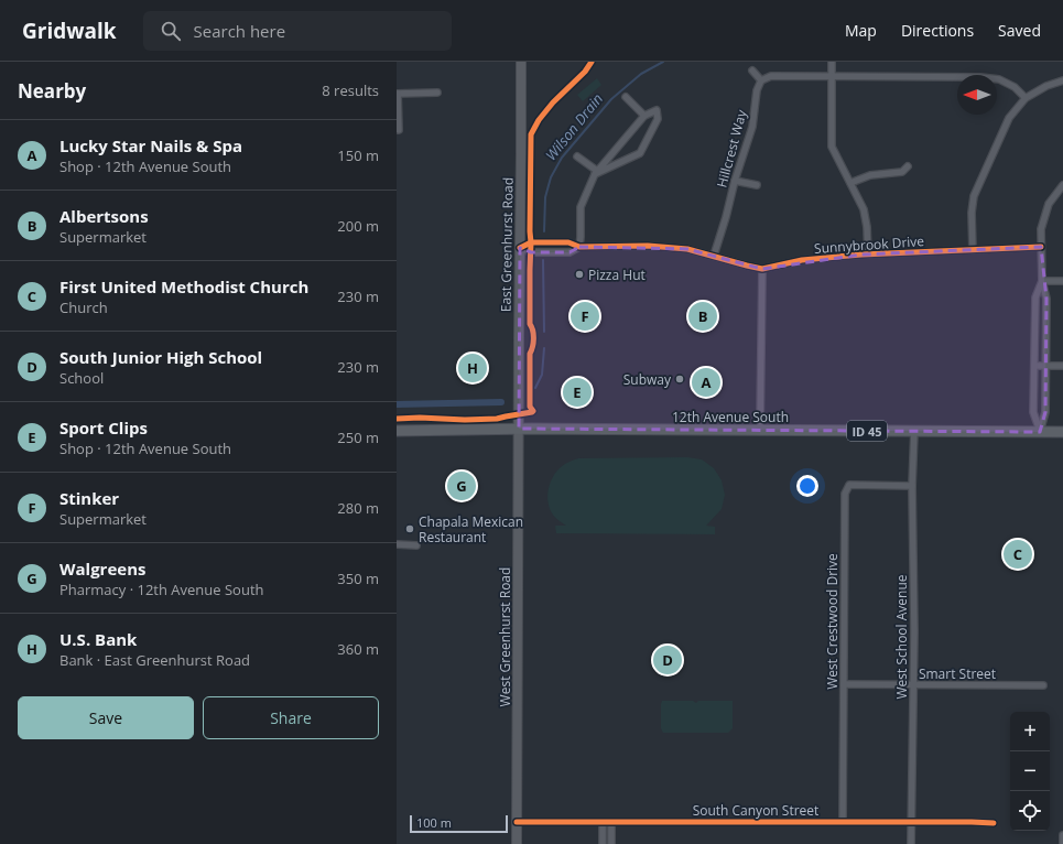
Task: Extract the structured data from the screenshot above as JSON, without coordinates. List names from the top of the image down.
{
  "streets": {
    "main road": [
      "East Greenhurst Road",
      "12th Avenue South",
      "ID 45",
      "West Greenhurst Road"
    ],
    "street": [
      "Hillcrest Way",
      "Sunnybrook Drive",
      "West Crestwood Drive",
      "West School Avenue",
      "Smart Street",
      "South Canyon Street"
    ]
  },
  "crossings": [
    ["Hillcrest Way", "Sunnybrook Drive"],
    ["East Greenhurst Road", "Sunnybrook Drive"],
    ["East Greenhurst Road", "12th Avenue South"],
    ["East Greenhurst Road", "West Greenhurst Road"],
    ["12th Avenue South", "West Greenhurst Road"],
    ["12th Avenue South", "West School Avenue"],
    ["West Crestwood Drive", "West School Avenue"],
    ["West Crestwood Drive", "Smart Street"],
    ["West Crestwood Drive", "South Canyon Street"],
    ["West Greenhurst Road", "South Canyon Street"],
    ["West School Avenue", "Smart Street"],
    ["West School Avenue", "South Canyon Street"]
  ],
  "water": ["Wilson Drain"],
  "places": ["Pizza Hut", "Subway", "Chapala Mexican Restaurant"],
  "scale_bar": "100 m",
  "north": "left",
  "page": {
    "header": "Gridwalk",
    "search": "Search here",
    "nav": ["Map", "Directions", "Saved"],
    "heading": ["Nearby", "8 results"],
    "list": [
      {
        "mark": "A",
        "name": "Lucky Star Nails & Spa",
        "note": "Shop · 12th Avenue South",
        "value": "150 m"
      },
      {
        "mark": "B",
        "name": "Albertsons",
        "note": "Supermarket",
        "value": "200 m"
      },
      {
        "mark": "C",
        "name": "First United Methodist Church",
        "note": "Church",
        "value": "230 m"
      },
      {
        "mark": "D",
        "name": "South Junior High School",
        "note": "School",
        "value": "230 m"
      },
      {
        "mark": "E",
        "name": "Sport Clips",
        "note": "Shop · 12th Avenue South",
        "value": "250 m"
      },
      {
        "mark": "F",
        "name": "Stinker",
        "note": "Supermarket",
        "value": "280 m"
      },
      {
        "mark": "G",
        "name": "Walgreens",
        "note": "Pharmacy · 12th Avenue South",
        "value": "350 m"
      },
      {
        "mark": "H",
        "name": "U.S. Bank",
        "note": "Bank · East Greenhurst Road",
        "value": "360 m"
      }
    ],
    "pins": [
      "B",
      "F",
      "H",
      "A",
      "E",
      "G",
      "C",
      "D"
    ],
    "buttons": ["Save", "Share"],
    "map_buttons": ["+", "−"],
    "scale": "100 m"
  }
}
